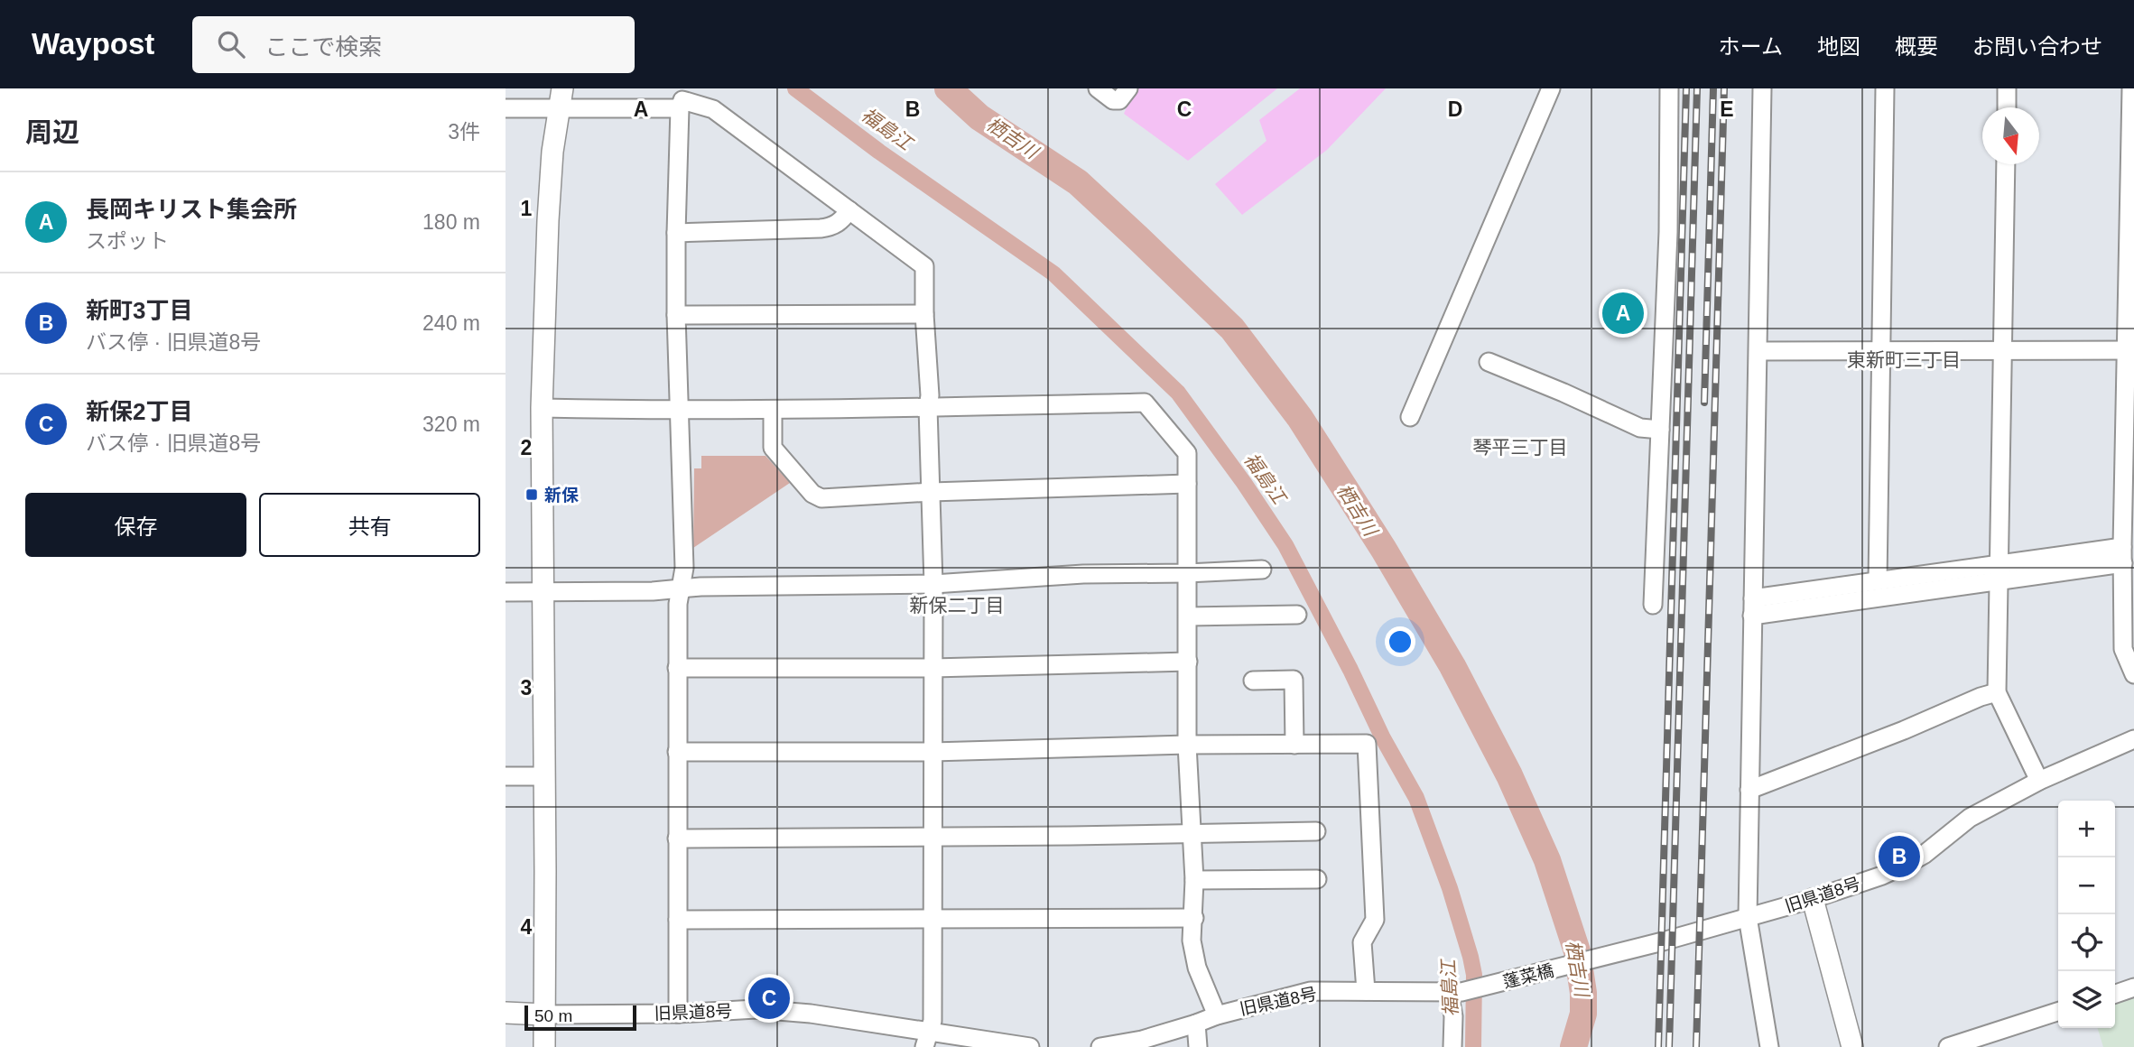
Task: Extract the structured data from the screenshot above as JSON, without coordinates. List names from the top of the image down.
{
  "streets": {
    "street": ["旧県道8号", "蓬菜橋"]
  },
  "crossings": [
    ["旧県道8号", "蓬菜橋"]
  ],
  "districts": ["東新町三丁目", "琴平三丁目", "新保二丁目"],
  "water": ["福島江", "栖吉川"],
  "places": {
    "transit": ["新保"]
  },
  "scale_bar": "50 m",
  "north": "bottom",
  "page": {
    "header": "Waypost",
    "search": "ここで検索",
    "nav": [
      "ホーム",
      "地図",
      "概要",
      "お問い合わせ"
    ],
    "heading": ["周辺", "3件"],
    "list": [
      {
        "mark": "A",
        "name": "長岡キリスト集会所",
        "note": "スポット",
        "value": "180 m"
      },
      {
        "mark": "B",
        "name": "新町3丁目",
        "note": "バス停 · 旧県道8号",
        "value": "240 m"
      },
      {
        "mark": "C",
        "name": "新保2丁目",
        "note": "バス停 · 旧県道8号",
        "value": "320 m"
      }
    ],
    "pins": ["A", "B", "C"],
    "buttons": ["保存", "共有"],
    "map_buttons": ["+", "−"],
    "scale": "50 m"
  },
  "grid": {
    "columns": [
      "A",
      "B",
      "C",
      "D",
      "E"
    ],
    "rows": [
      "1",
      "2",
      "3",
      "4"
    ]
  }
}
